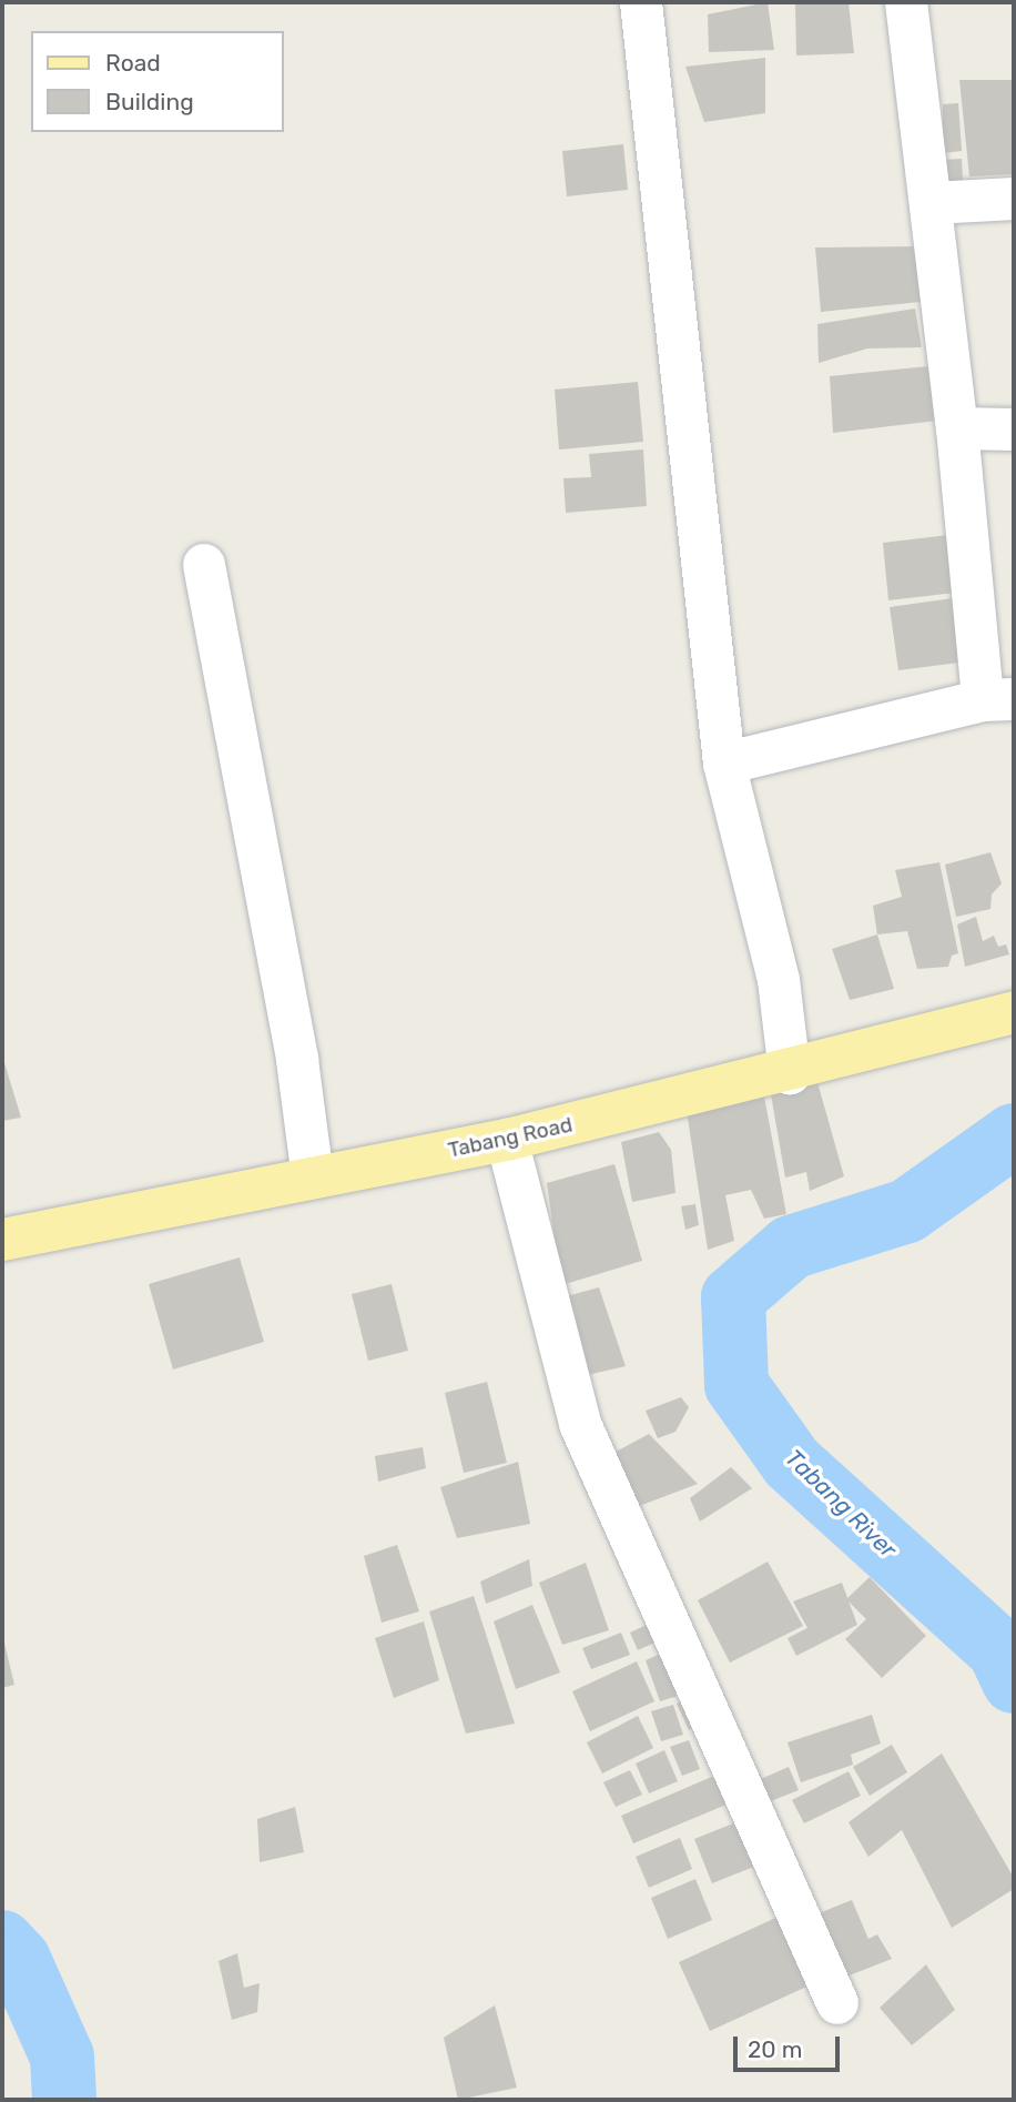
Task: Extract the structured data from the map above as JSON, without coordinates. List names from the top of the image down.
{
  "streets": {
    "main road": ["Tabang Road"]
  },
  "water": ["Tabang River"],
  "legend": ["Road", "Building"],
  "scale_bar": "20 m"
}
